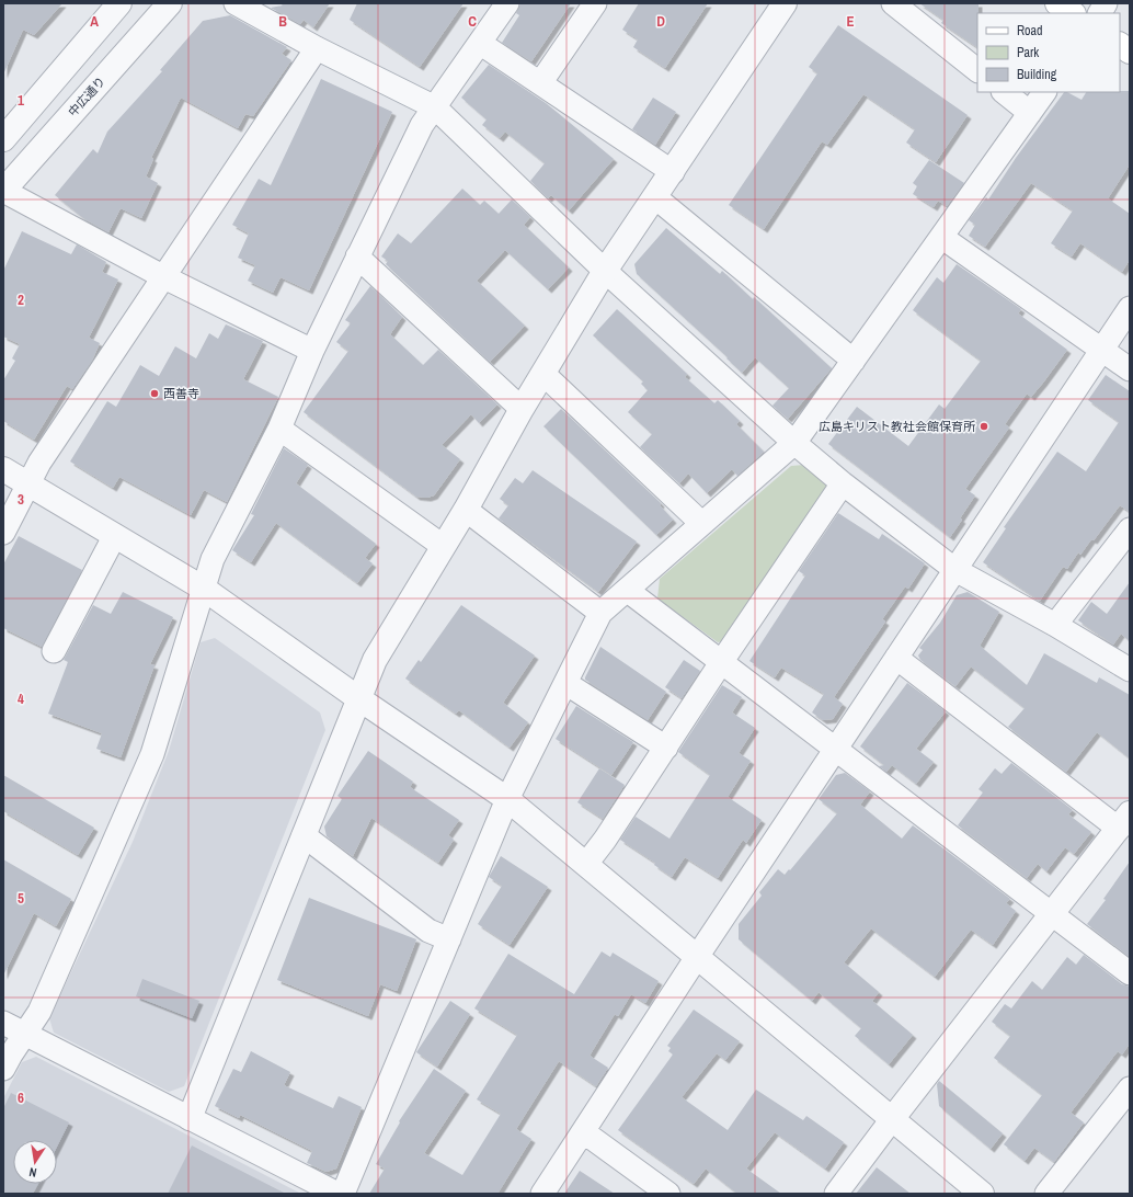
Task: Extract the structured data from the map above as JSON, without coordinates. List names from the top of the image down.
{
  "streets": {
    "street": ["中広通り"]
  },
  "places": ["西善寺", "広島キリスト教社会館保育所"],
  "legend": ["Road", "Park", "Building"],
  "north": "bottom",
  "grid": {
    "columns": [
      "A",
      "B",
      "C",
      "D",
      "E"
    ],
    "rows": [
      "1",
      "2",
      "3",
      "4",
      "5",
      "6"
    ]
  }
}
